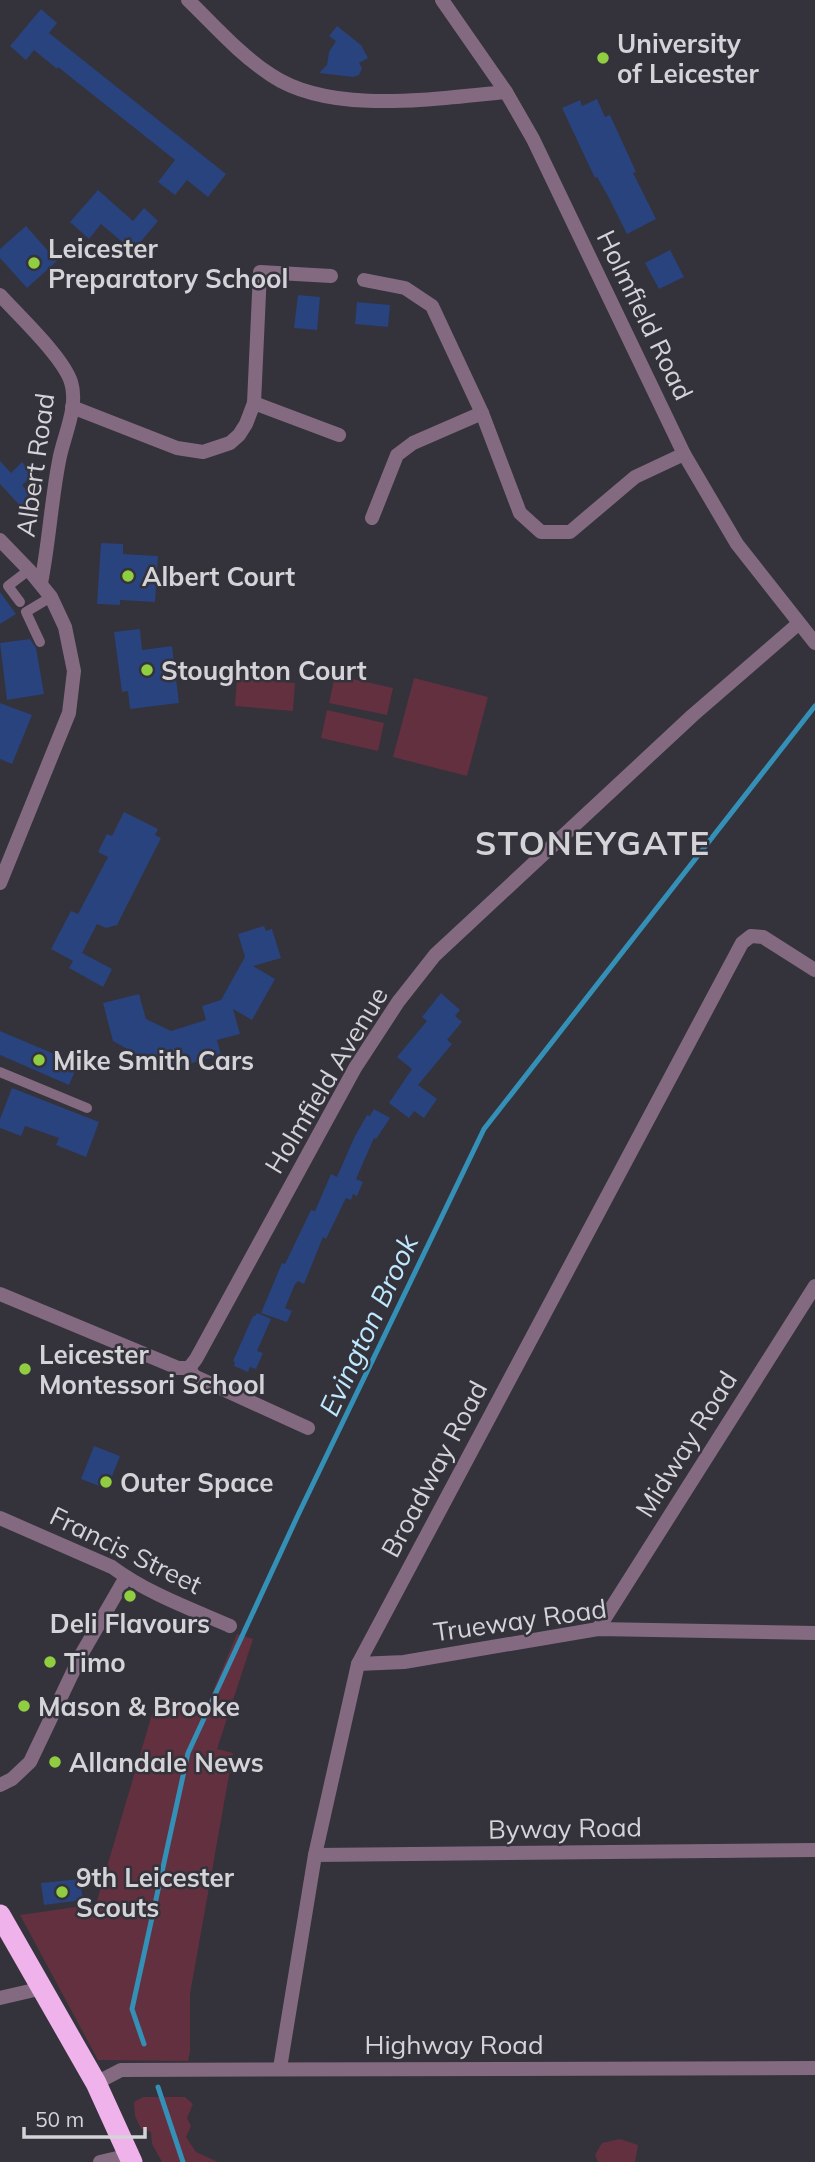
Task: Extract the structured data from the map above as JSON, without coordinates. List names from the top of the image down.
{
  "streets": {
    "street": [
      "Holmfield Road",
      "Albert Road",
      "Holmfield Avenue",
      "Midway Road",
      "Broadway Road",
      "Francis Street",
      "Trueway Road",
      "Byway Road",
      "Highway Road"
    ]
  },
  "crossings": [
    ["Holmfield Road", "Holmfield Avenue"],
    ["Midway Road", "Trueway Road"],
    ["Broadway Road", "Trueway Road"],
    ["Broadway Road", "Byway Road"],
    ["Broadway Road", "Highway Road"]
  ],
  "districts": ["STONEYGATE"],
  "water": ["Evington Brook"],
  "places": [
    "University of Leicester",
    "Leicester Preparatory School",
    "Albert Court",
    "Stoughton Court",
    "Mike Smith Cars",
    "Leicester Montessori School",
    "Outer Space",
    "Deli Flavours",
    "Timo",
    "Mason & Brooke",
    "Allandale News",
    "9th Leicester Scouts"
  ],
  "scale_bar": "50 m"
}
